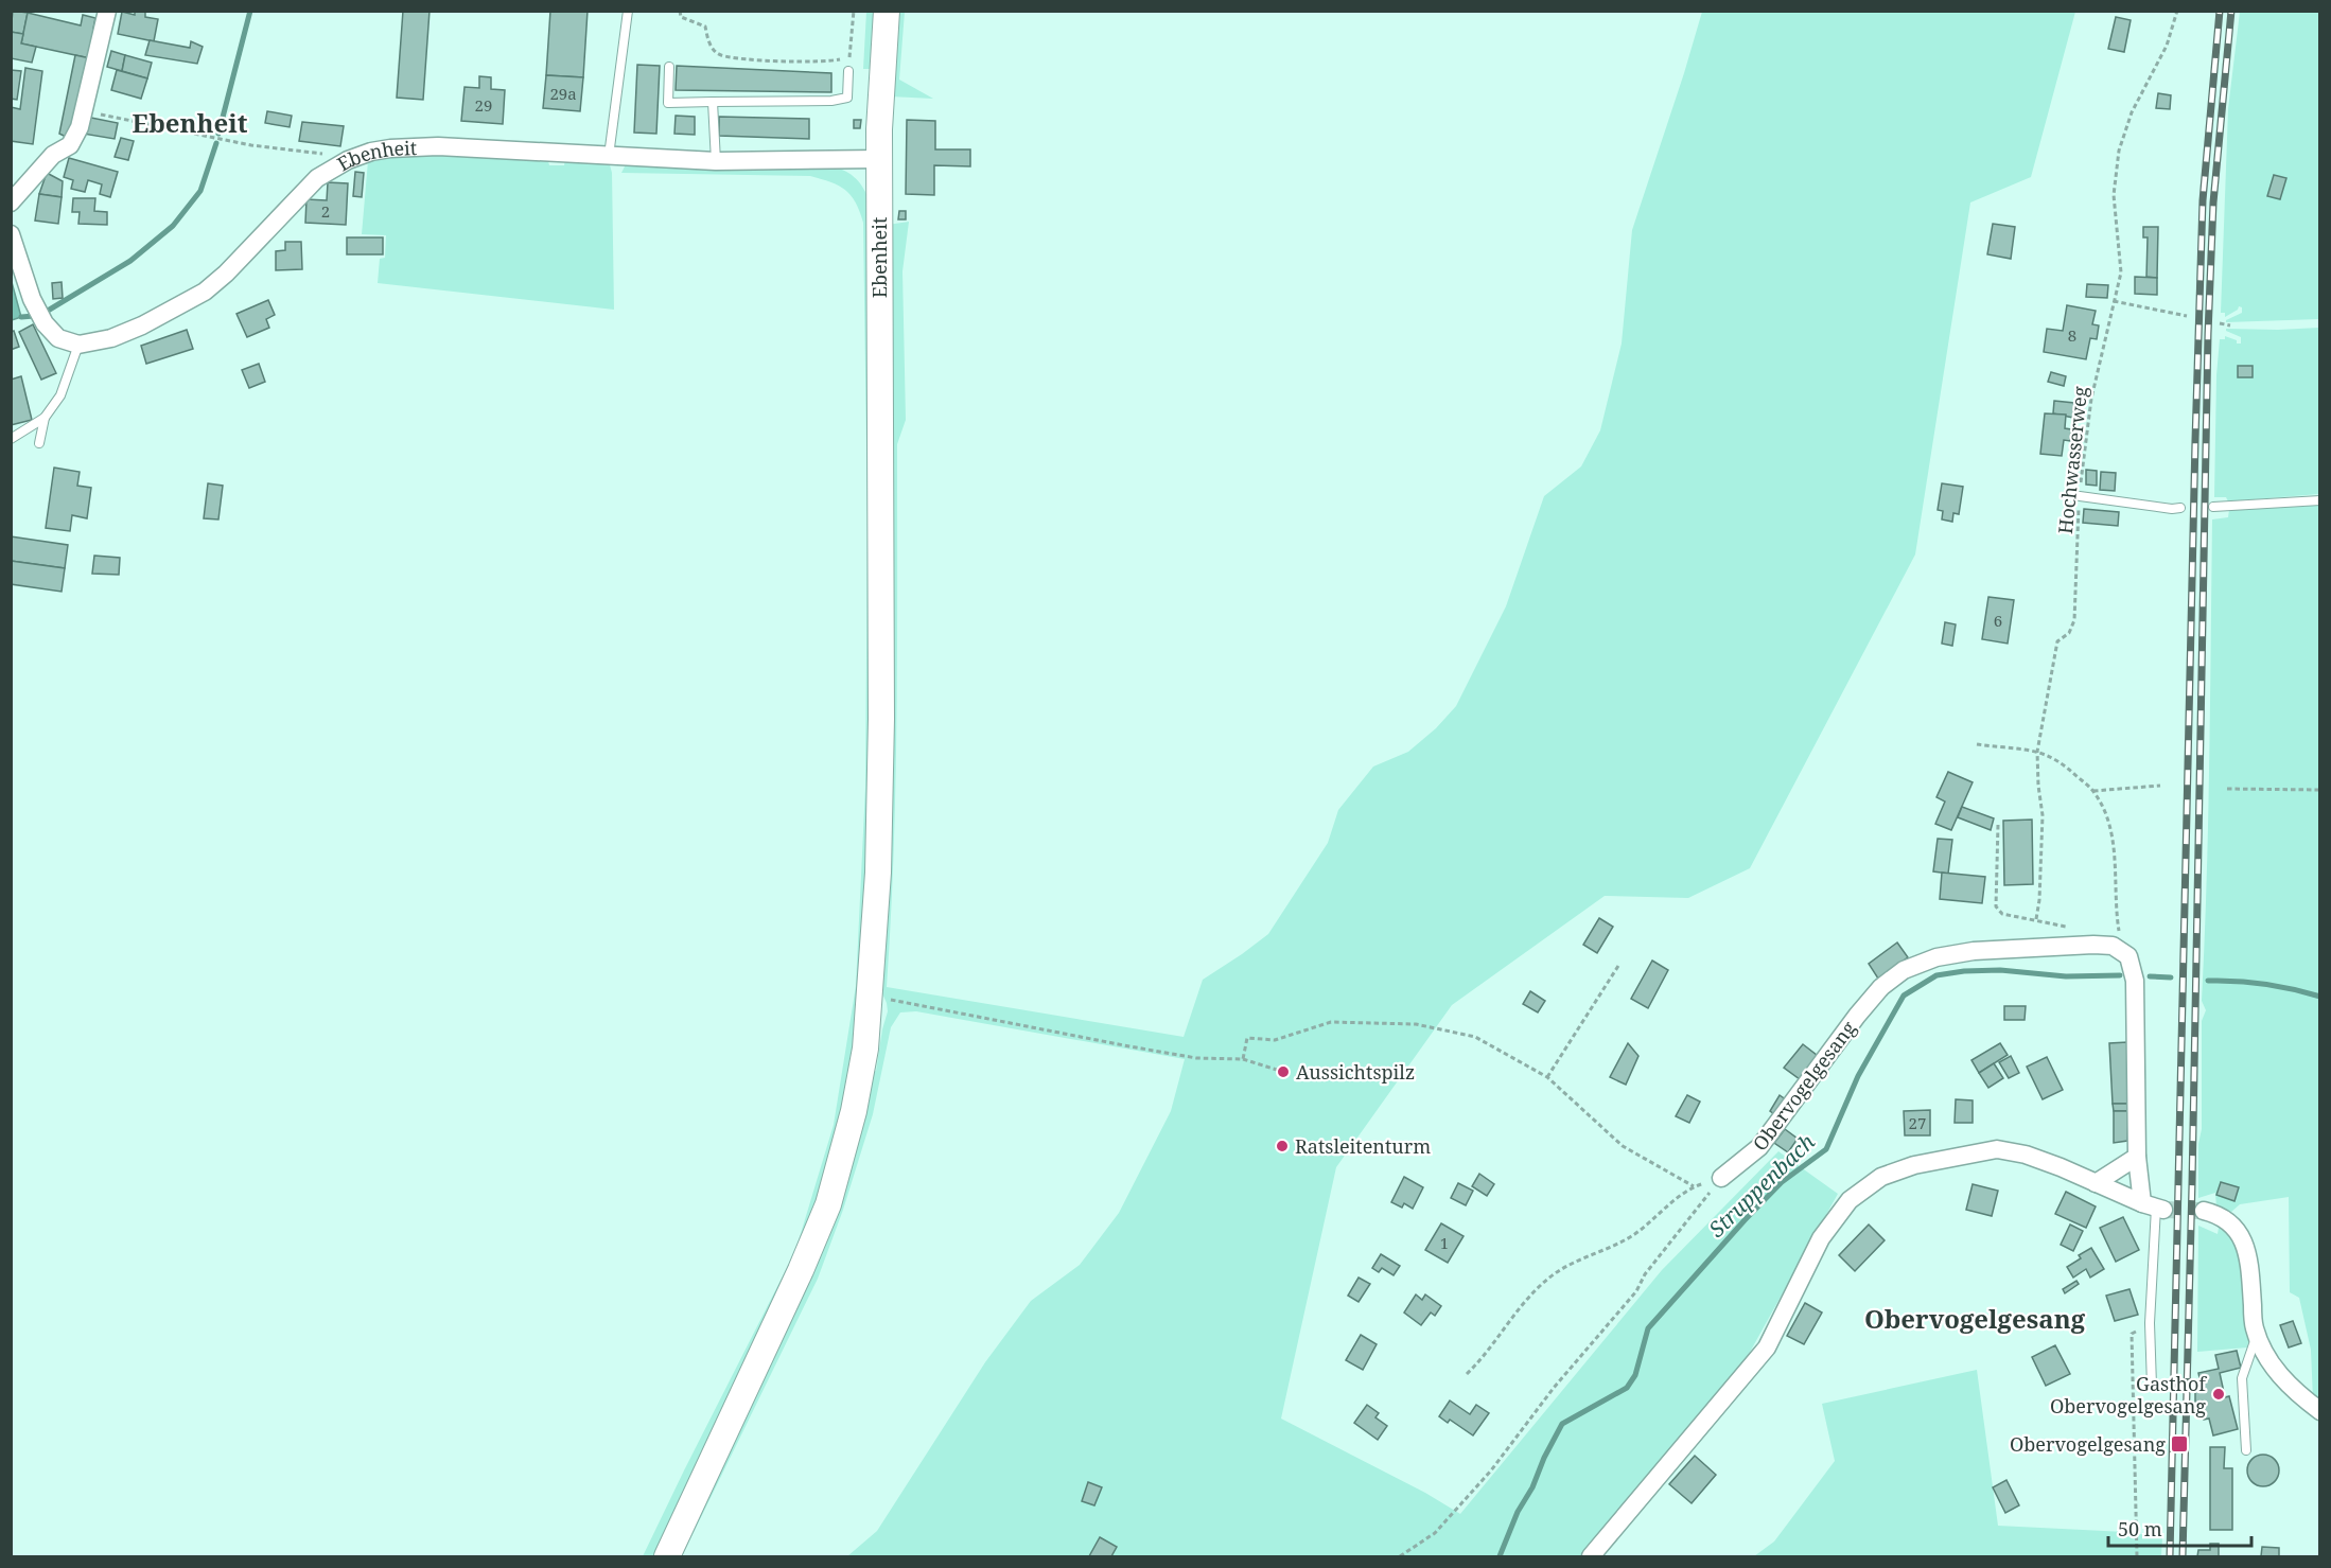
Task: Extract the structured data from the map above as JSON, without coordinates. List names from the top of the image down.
{
  "streets": {
    "main road": ["Ebenheit"],
    "street": ["Obervogelgesang"],
    "path": ["Hochwasserweg"]
  },
  "districts": ["Ebenheit", "Obervogelgesang"],
  "water": ["Struppenbach"],
  "places": {
    "other": ["Aussichtspilz", "Ratsleitenturm", "Gasthof Obervogelgesang"],
    "transit": ["Obervogelgesang"]
  },
  "house_numbers": [
    "29a",
    "29",
    "2",
    "8",
    "6",
    "27",
    "1"
  ],
  "scale_bar": "50 m"
}
